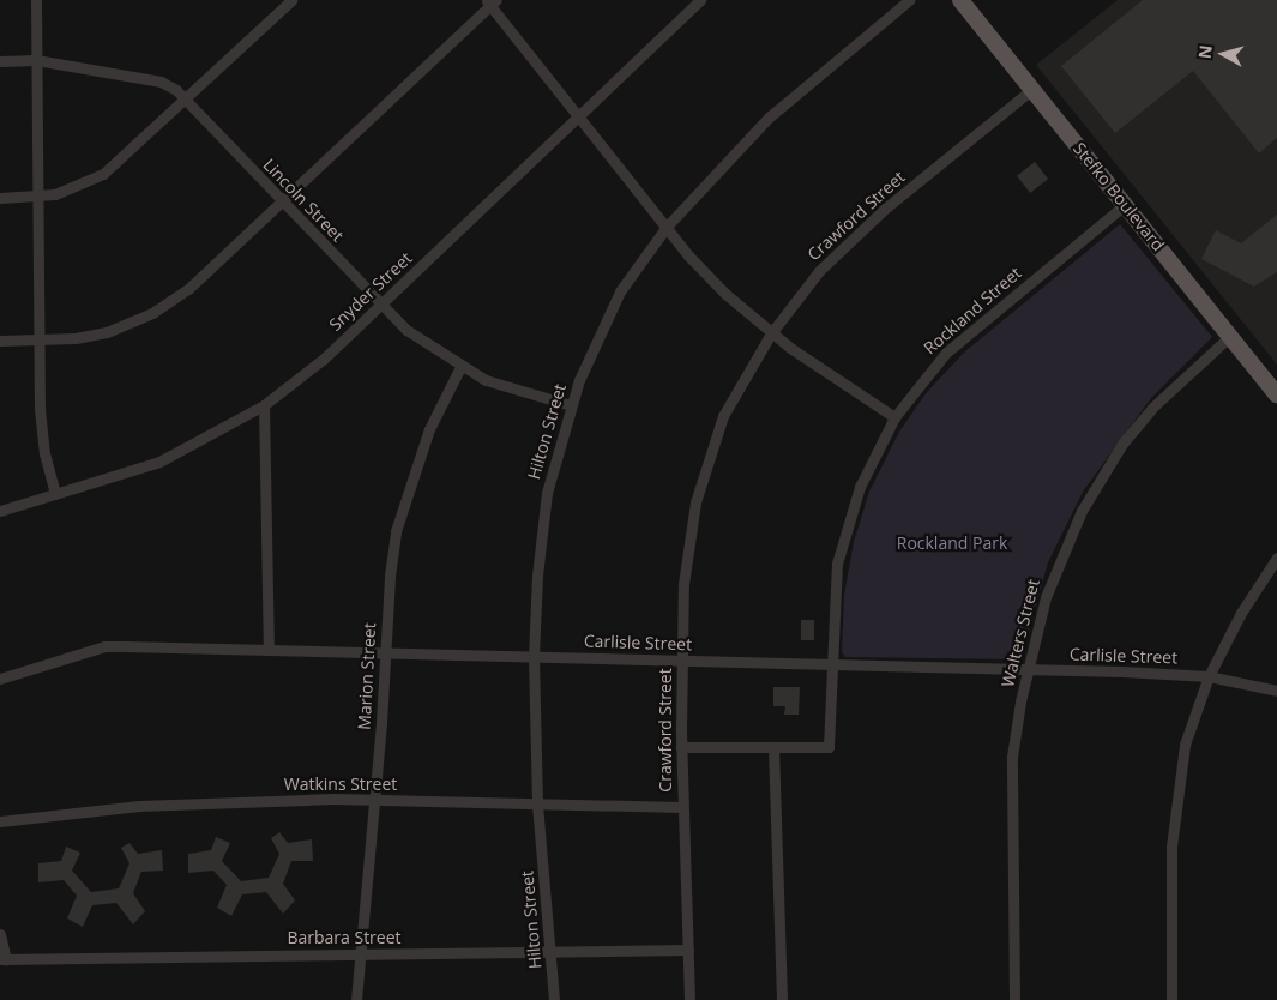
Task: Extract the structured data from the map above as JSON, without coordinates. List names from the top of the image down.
{
  "streets": {
    "main road": ["Stefko Boulevard"],
    "street": [
      "Lincoln Street",
      "Crawford Street",
      "Snyder Street",
      "Rockland Street",
      "Hilton Street",
      "Walters Street",
      "Carlisle Street",
      "Marion Street",
      "Watkins Street",
      "Barbara Street"
    ]
  },
  "crossings": [
    ["Stefko Boulevard", "Crawford Street"],
    ["Stefko Boulevard", "Rockland Street"],
    ["Stefko Boulevard", "Walters Street"],
    ["Lincoln Street", "Snyder Street"],
    ["Lincoln Street", "Hilton Street"],
    ["Lincoln Street", "Marion Street"],
    ["Crawford Street", "Carlisle Street"],
    ["Crawford Street", "Watkins Street"],
    ["Crawford Street", "Barbara Street"],
    ["Rockland Street", "Carlisle Street"],
    ["Hilton Street", "Carlisle Street"],
    ["Hilton Street", "Watkins Street"],
    ["Hilton Street", "Barbara Street"],
    ["Walters Street", "Carlisle Street"],
    ["Carlisle Street", "Marion Street"],
    ["Marion Street", "Watkins Street"],
    ["Marion Street", "Barbara Street"]
  ],
  "parks": ["Rockland Park"],
  "north": "left"
}
